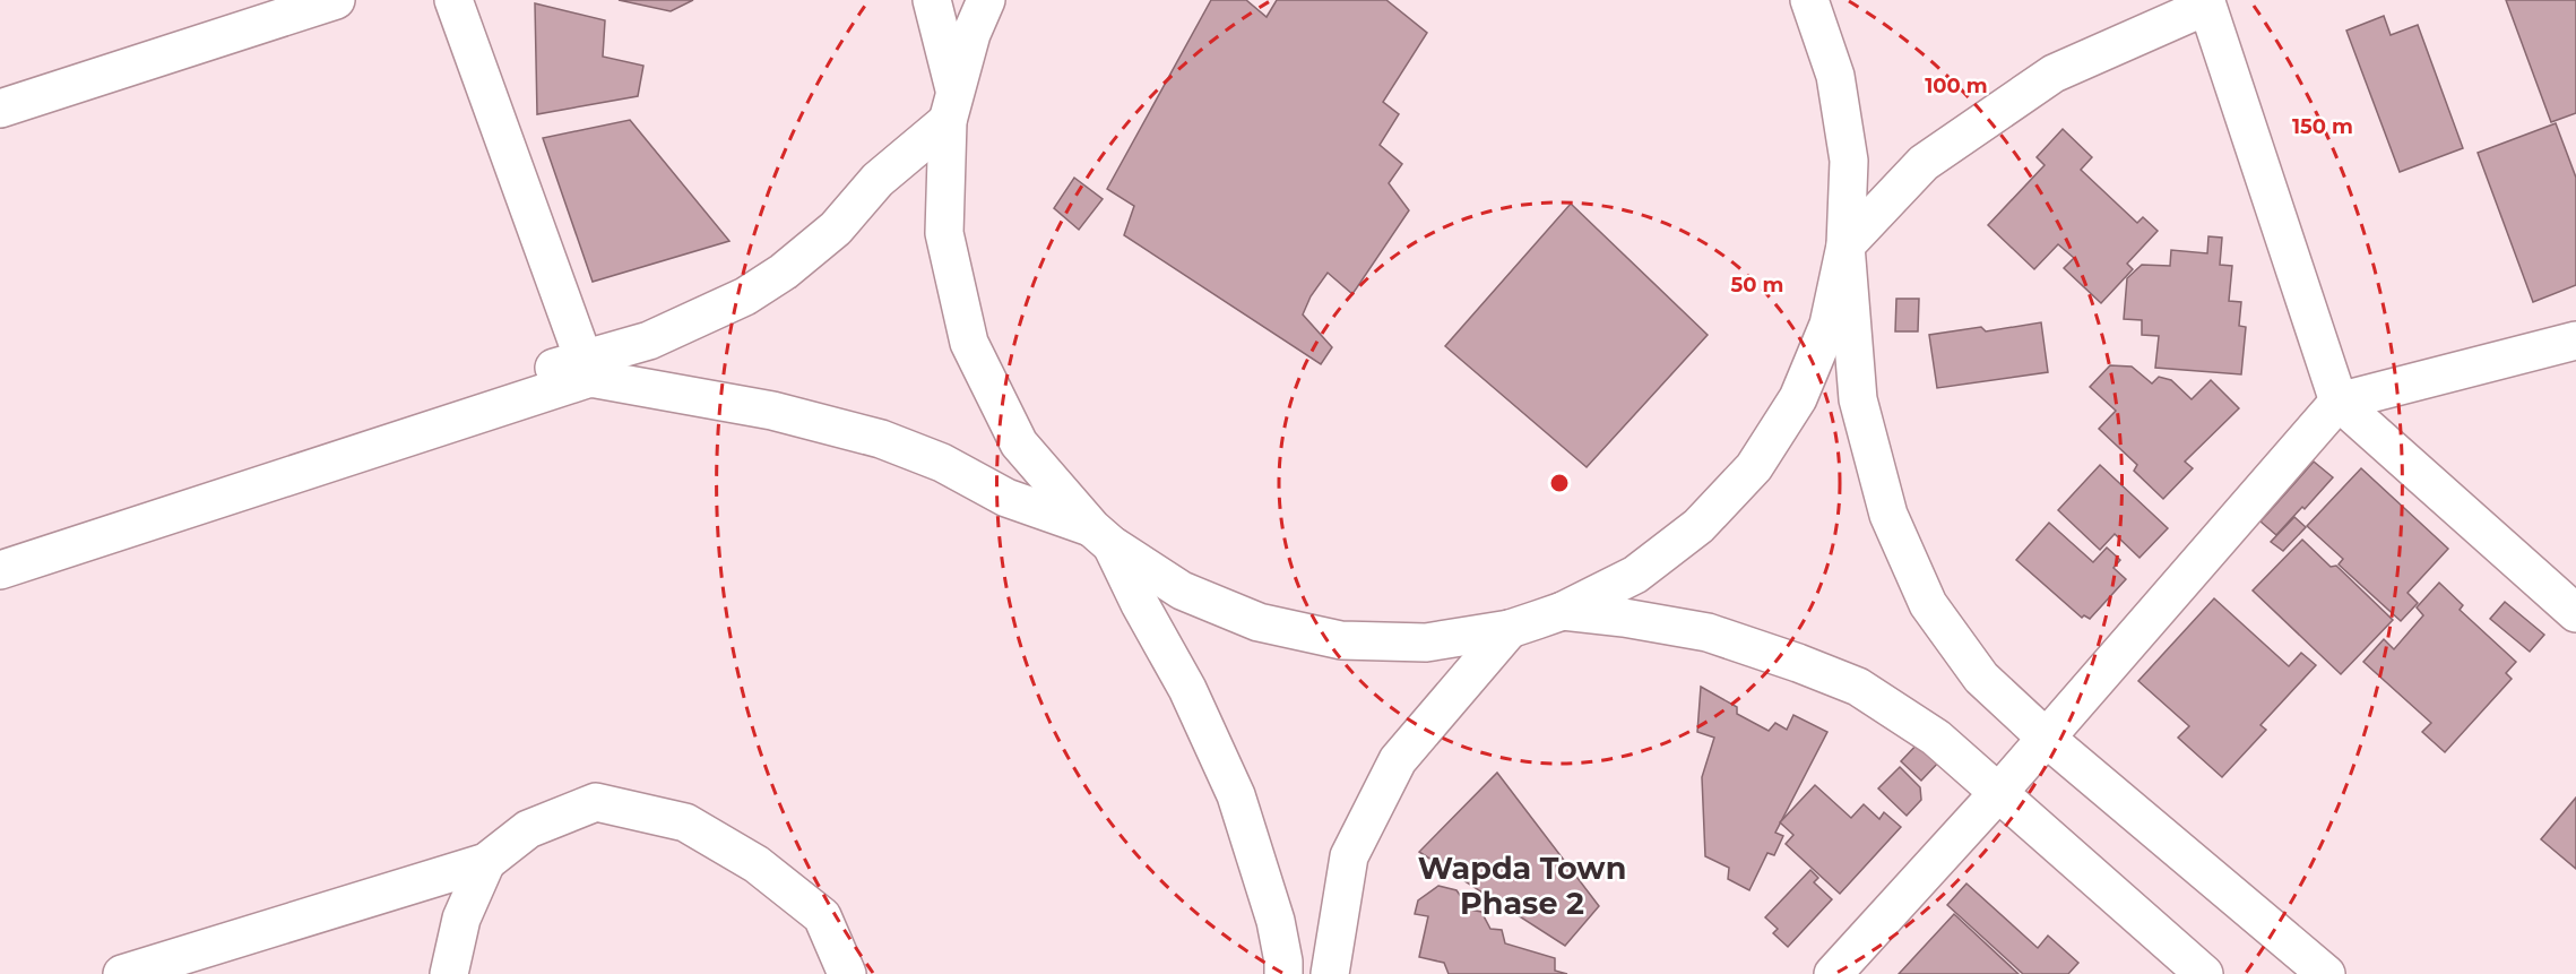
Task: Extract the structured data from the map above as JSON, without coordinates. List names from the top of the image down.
{
  "districts": ["Wapda Town Phase 2"],
  "rings": ["100 m", "150 m", "50 m"]
}
